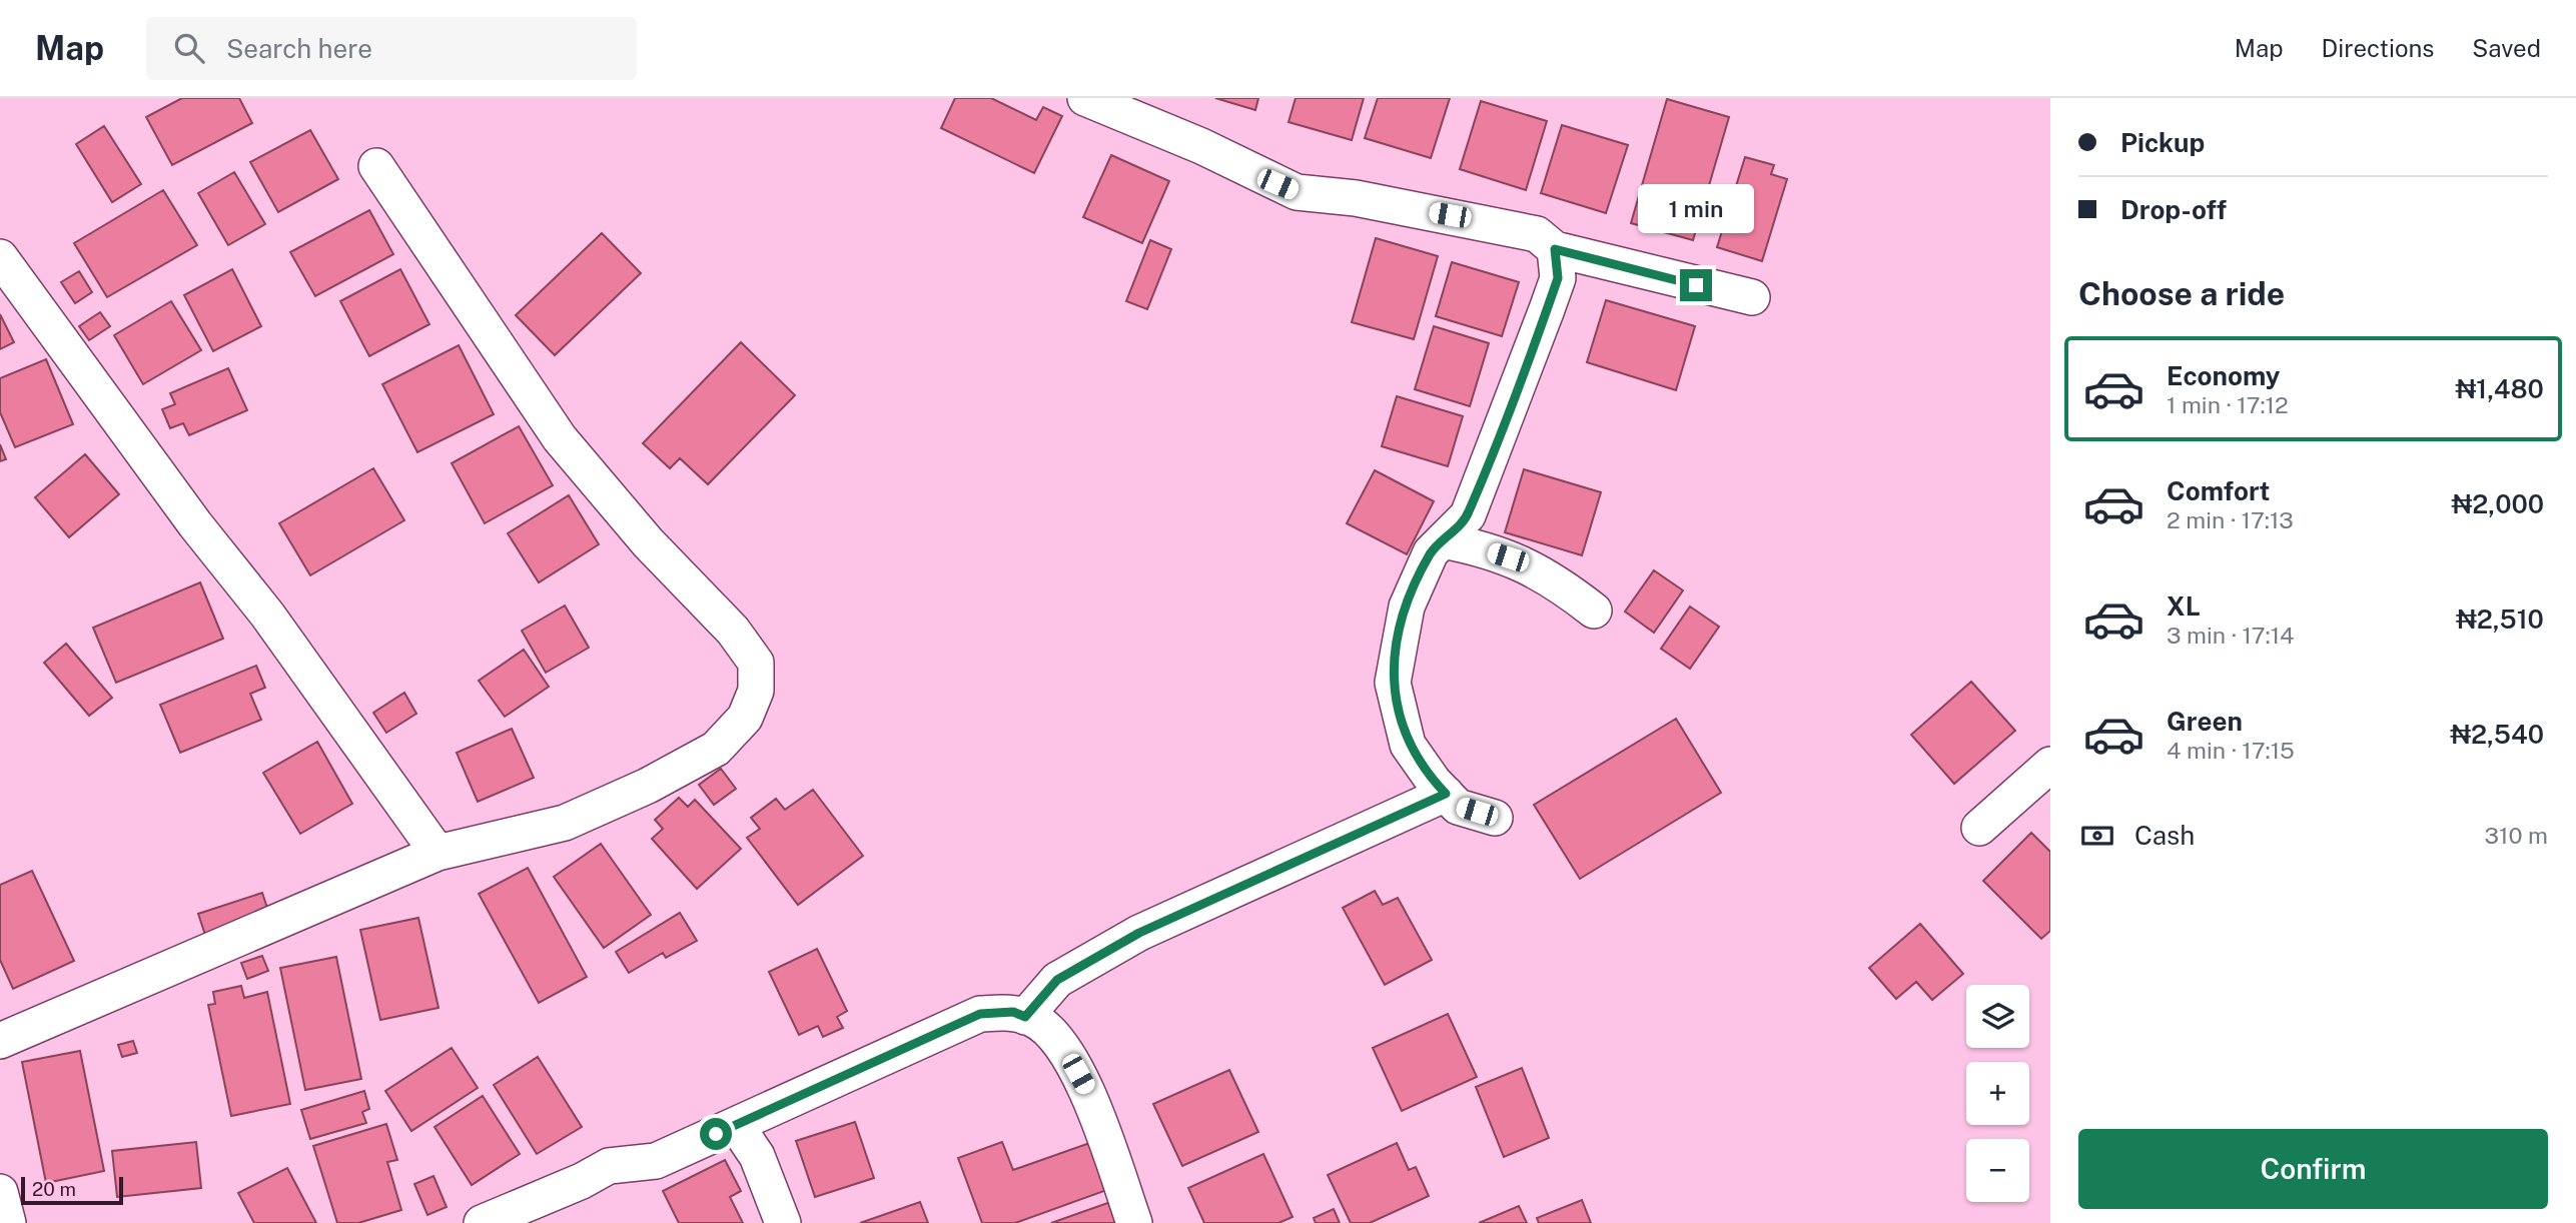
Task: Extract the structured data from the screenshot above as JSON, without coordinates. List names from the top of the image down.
{
  "scale_bar": "20 m",
  "page": {
    "header": "Map",
    "search": "Search here",
    "nav": ["Map", "Directions", "Saved"],
    "banner": ["Pickup", "Drop-off"],
    "bubble": "1 min",
    "heading": "Choose a ride",
    "list": [
      {
        "name": "Economy",
        "note": "1 min · 17:12",
        "value": "₦1,480"
      },
      {
        "name": "Comfort",
        "note": "2 min · 17:13",
        "value": "₦2,000"
      },
      {
        "name": "XL",
        "note": "3 min · 17:14",
        "value": "₦2,510"
      },
      {
        "name": "Green",
        "note": "4 min · 17:15",
        "value": "₦2,540"
      }
    ],
    "pay": ["Cash", "310 m"],
    "map_buttons": ["+", "−"],
    "buttons": "Confirm",
    "scale": "20 m"
  }
}
